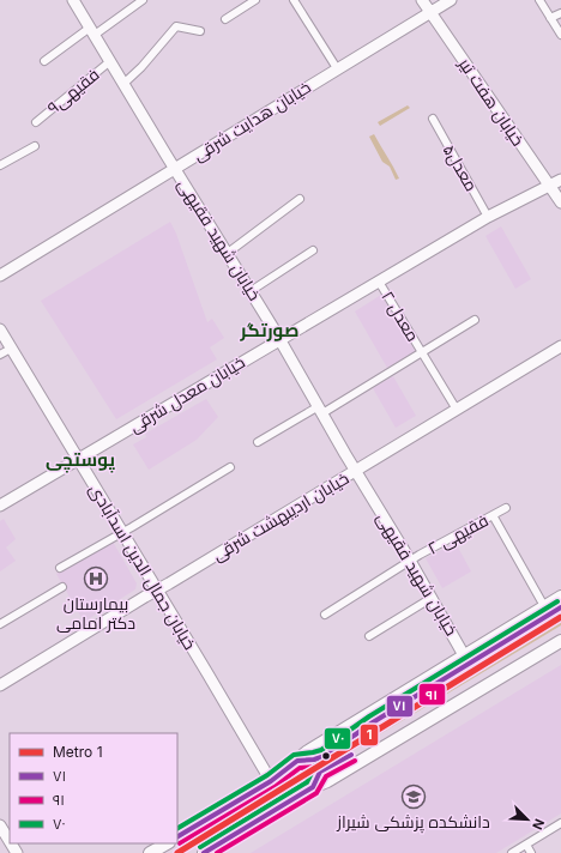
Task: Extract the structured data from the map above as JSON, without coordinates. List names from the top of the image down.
{
  "streets": {
    "street": [
      "فقیهی۹",
      "خیابان هفت تیر",
      "خیابان هدایت شرقی",
      "معدل۵",
      "خیابان شهید فقیهی",
      "معدل ۲",
      "خیابان معدل شرقی",
      "خیابان اردیبهشت شرقی",
      "۲ فقیهی",
      "خیابان جمال الدین اسدآبادی"
    ]
  },
  "crossings": [
    ["فقیهی۹", "خیابان شهید فقیهی"],
    ["خیابان هفت تیر", "خیابان هدایت شرقی"],
    ["خیابان هفت تیر", "خیابان معدل شرقی"],
    ["خیابان هدایت شرقی", "خیابان شهید فقیهی"],
    ["معدل۵", "خیابان معدل شرقی"],
    ["خیابان شهید فقیهی", "خیابان معدل شرقی"],
    ["خیابان شهید فقیهی", "خیابان اردیبهشت شرقی"],
    ["خیابان شهید فقیهی", "۲ فقیهی"],
    ["معدل ۲", "خیابان معدل شرقی"],
    ["معدل ۲", "خیابان اردیبهشت شرقی"],
    ["خیابان معدل شرقی", "خیابان جمال الدین اسدآبادی"],
    ["خیابان اردیبهشت شرقی", "خیابان جمال الدین اسدآبادی"]
  ],
  "districts": ["صورتگر", "پوستچی"],
  "places": {
    "hospital": ["بیمارستان دکتر امامی"],
    "school or university": ["دانشکده پزشکی شیراز"]
  },
  "lines": [
    "transit line ۷۰",
    "transit line ۷۱",
    "transit line ۹۱",
    "metro line 1"
  ],
  "legend": [
    "Metro 1",
    "۷۱",
    "۹۱",
    "۷۰"
  ],
  "north": "bottom right"
}
